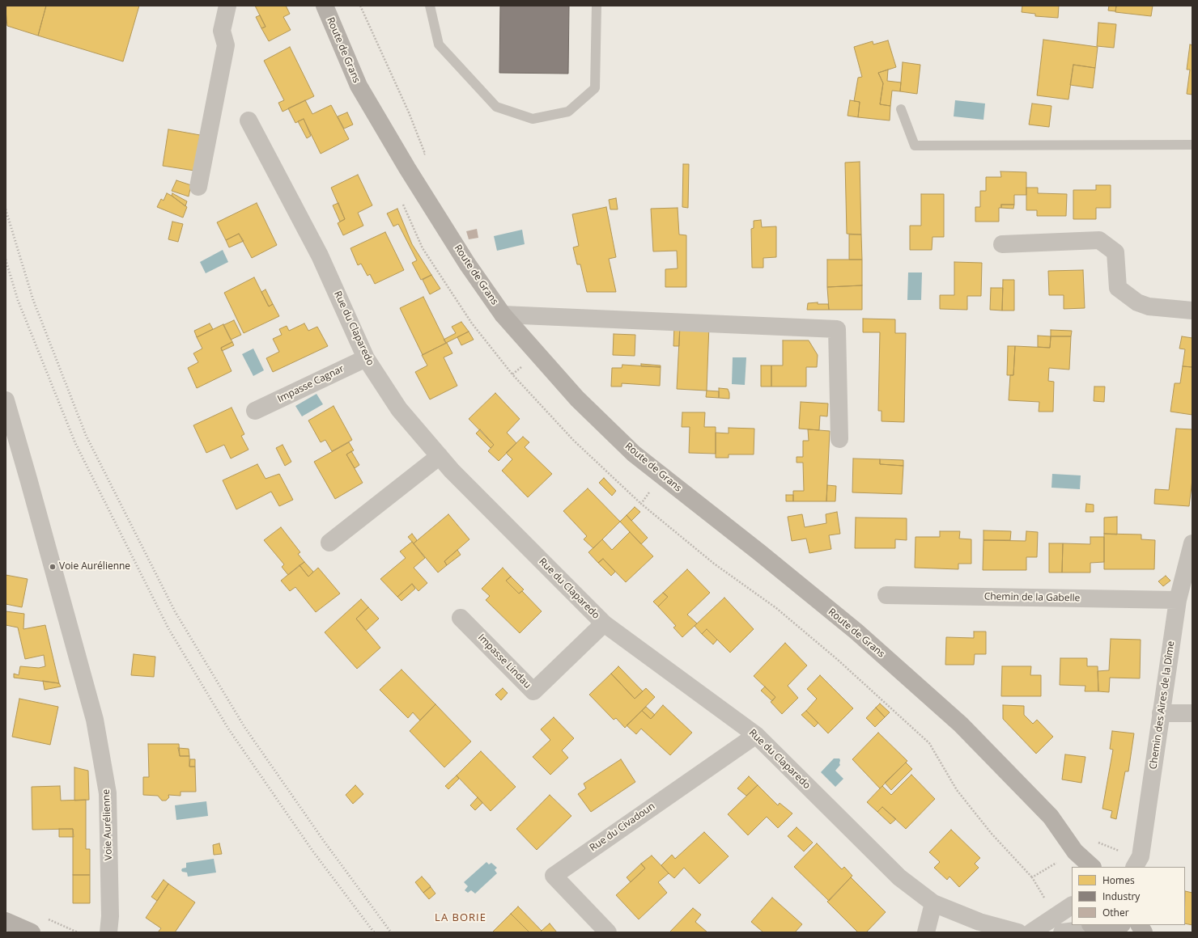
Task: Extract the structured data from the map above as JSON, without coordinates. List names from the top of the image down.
{
  "streets": {
    "street": [
      "Route de Grans",
      "Rue du Claparedo",
      "Impasse Cagnar",
      "Chemin de la Gabelle",
      "Impasse Lindau",
      "Chemin des Aires de la Dîme",
      "Voie Aurélienne",
      "Rue du Civadoun"
    ]
  },
  "crossings": [
    ["Rue du Claparedo", "Impasse Cagnar"],
    ["Rue du Claparedo", "Impasse Lindau"],
    ["Rue du Claparedo", "Rue du Civadoun"],
    ["Chemin de la Gabelle", "Chemin des Aires de la Dîme"]
  ],
  "districts": ["LA BORIE"],
  "places": ["Voie Aurélienne"],
  "legend": ["Homes", "Industry", "Other"]
}
